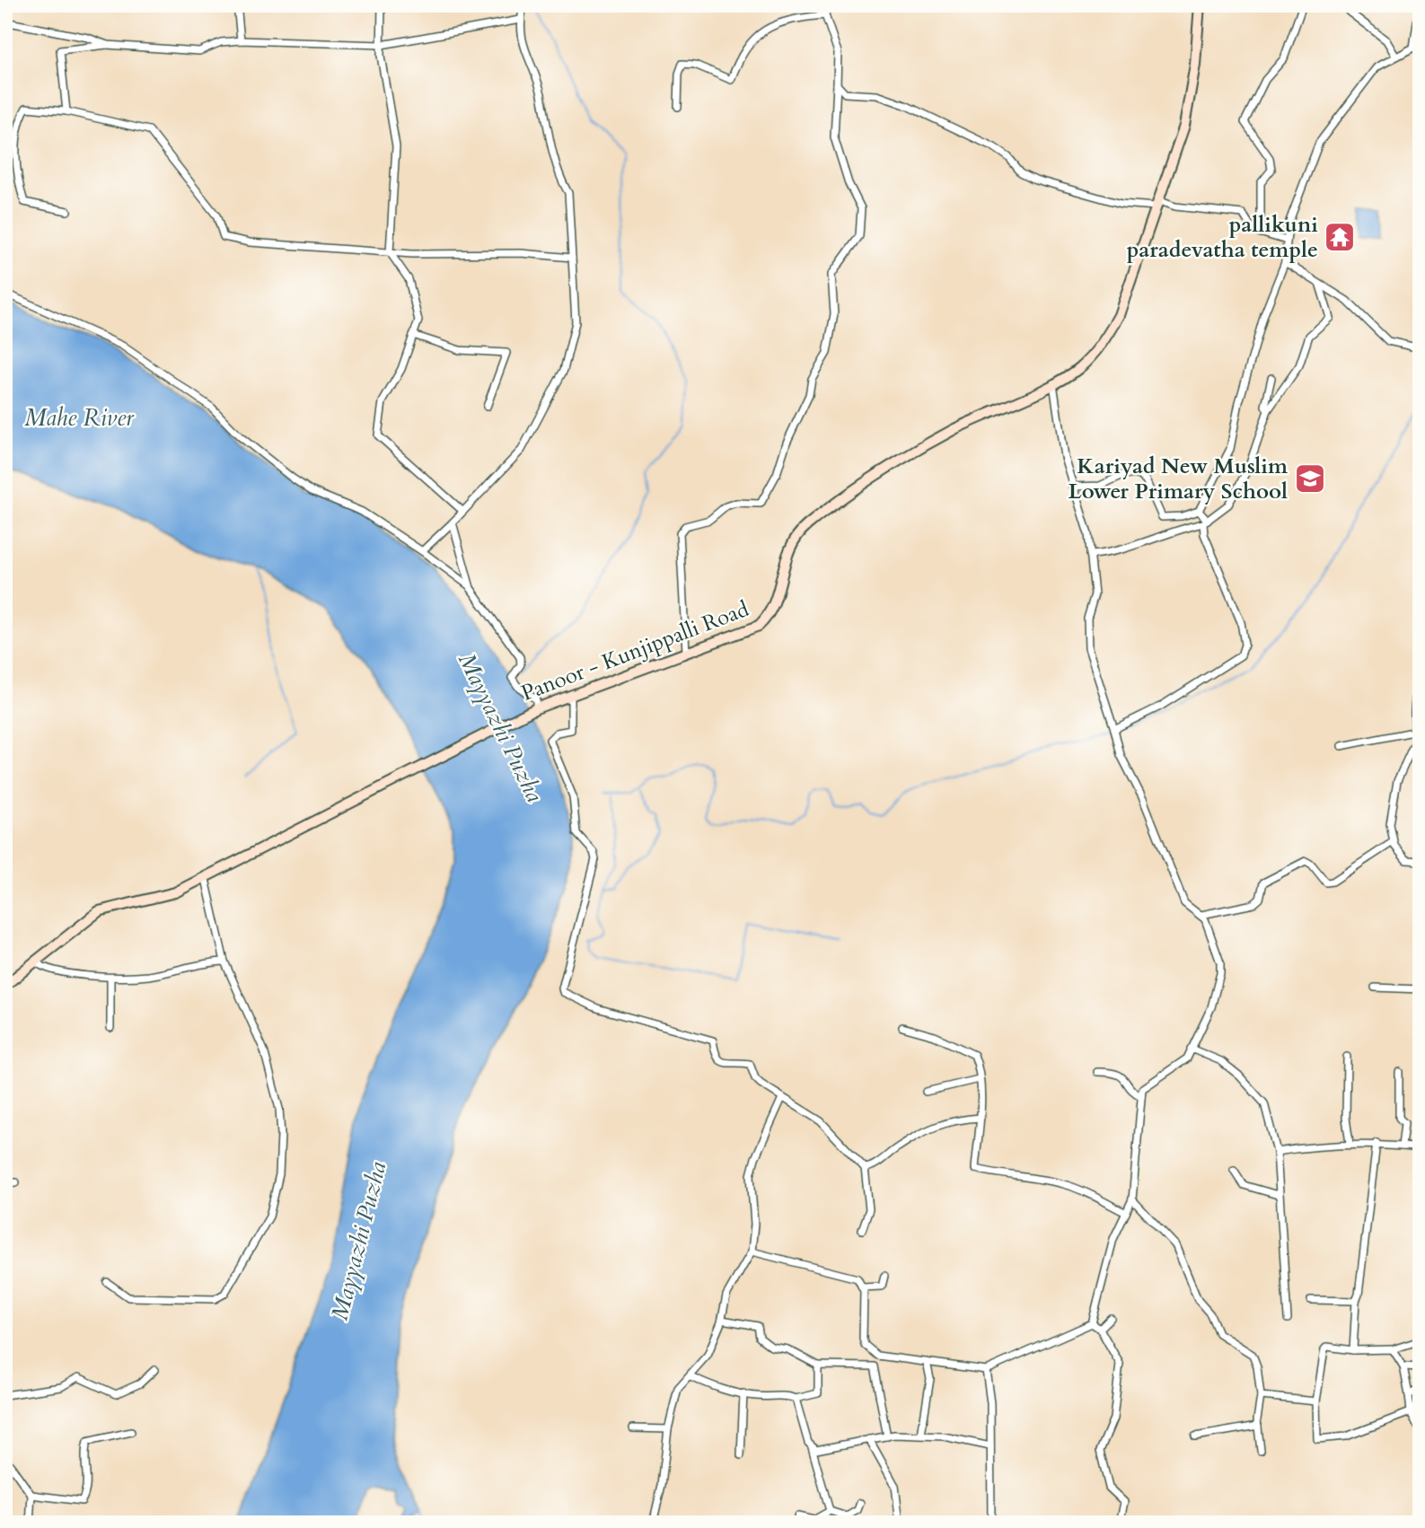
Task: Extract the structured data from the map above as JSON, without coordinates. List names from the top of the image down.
{
  "streets": {
    "main road": ["Panoor - Kunjippalli Road"]
  },
  "water": ["Mahe River", "Mayyazhi Puzha"],
  "places": {
    "temple": ["pallikuni paradevatha temple"],
    "school or university": ["Kariyad New Muslim Lower Primary School"]
  }
}
